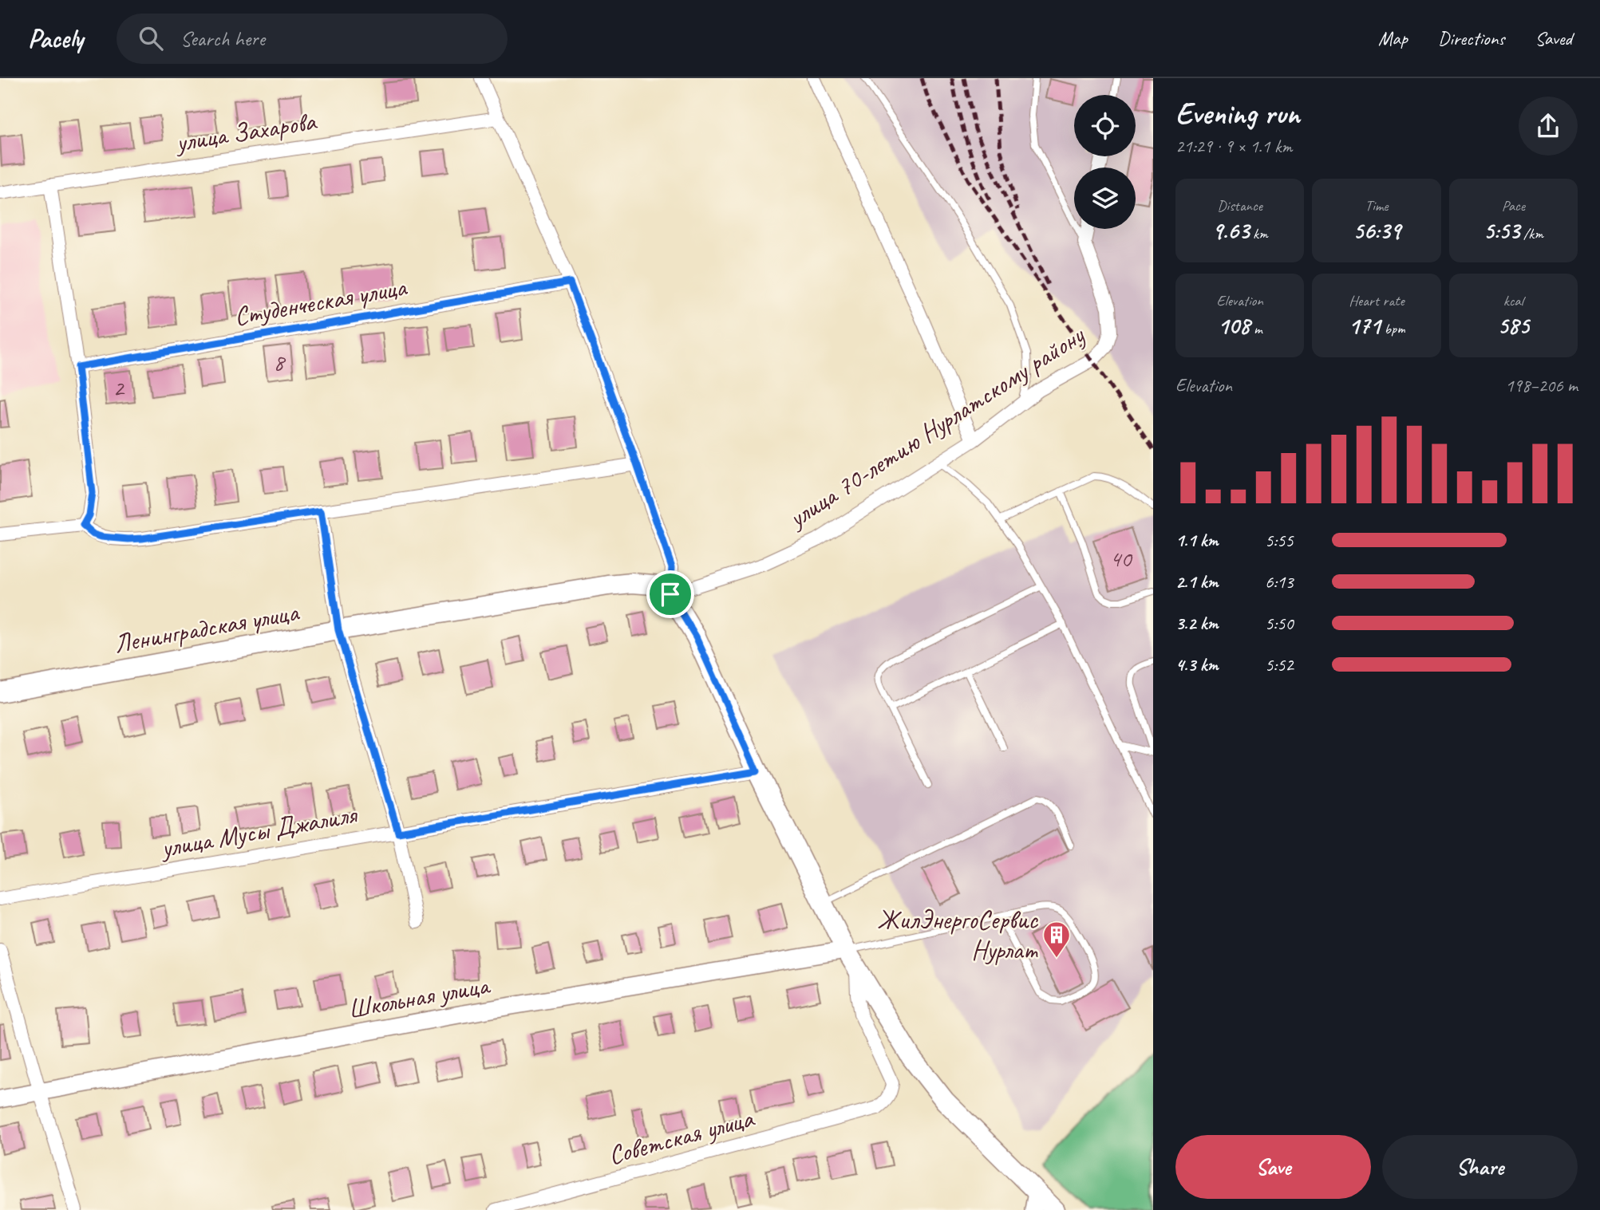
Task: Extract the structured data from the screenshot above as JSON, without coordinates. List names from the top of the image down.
{
  "streets": {
    "main road": ["Ленинградская улица"],
    "street": [
      "улица Захарова",
      "Студенческая улица",
      "улица 70-летию Нурлатскому району",
      "улица Мусы Джалиля",
      "Школьная улица",
      "Советская улица"
    ]
  },
  "crossings": [
    ["улица 70-летию Нурлатскому району", "Ленинградская улица"],
    ["Школьная улица", "Советская улица"]
  ],
  "places": {
    "building": ["ЖилЭнергоСервис Нурлат"]
  },
  "house_numbers": ["8", "2", "40"],
  "page": {
    "header": "Pacely",
    "search": "Search here",
    "nav": ["Map", "Directions", "Saved"],
    "heading": ["Evening run", "21:29 · 9 × 1.1 km"],
    "stats": [
      ["Distance", "9.63 km"],
      ["Time", "56:39"],
      ["Pace", "5:53 /km"],
      ["Elevation", "108 m"],
      ["Heart rate", "171 bpm"],
      ["kcal", "585"]
    ],
    "chart": ["Elevation", "198–206 m"],
    "list": [
      {
        "name": "1.1 km",
        "note": "5:55"
      },
      {
        "name": "2.1 km",
        "note": "6:13"
      },
      {
        "name": "3.2 km",
        "note": "5:50"
      },
      {
        "name": "4.3 km",
        "note": "5:52"
      }
    ],
    "buttons": ["Save", "Share"]
  }
}
